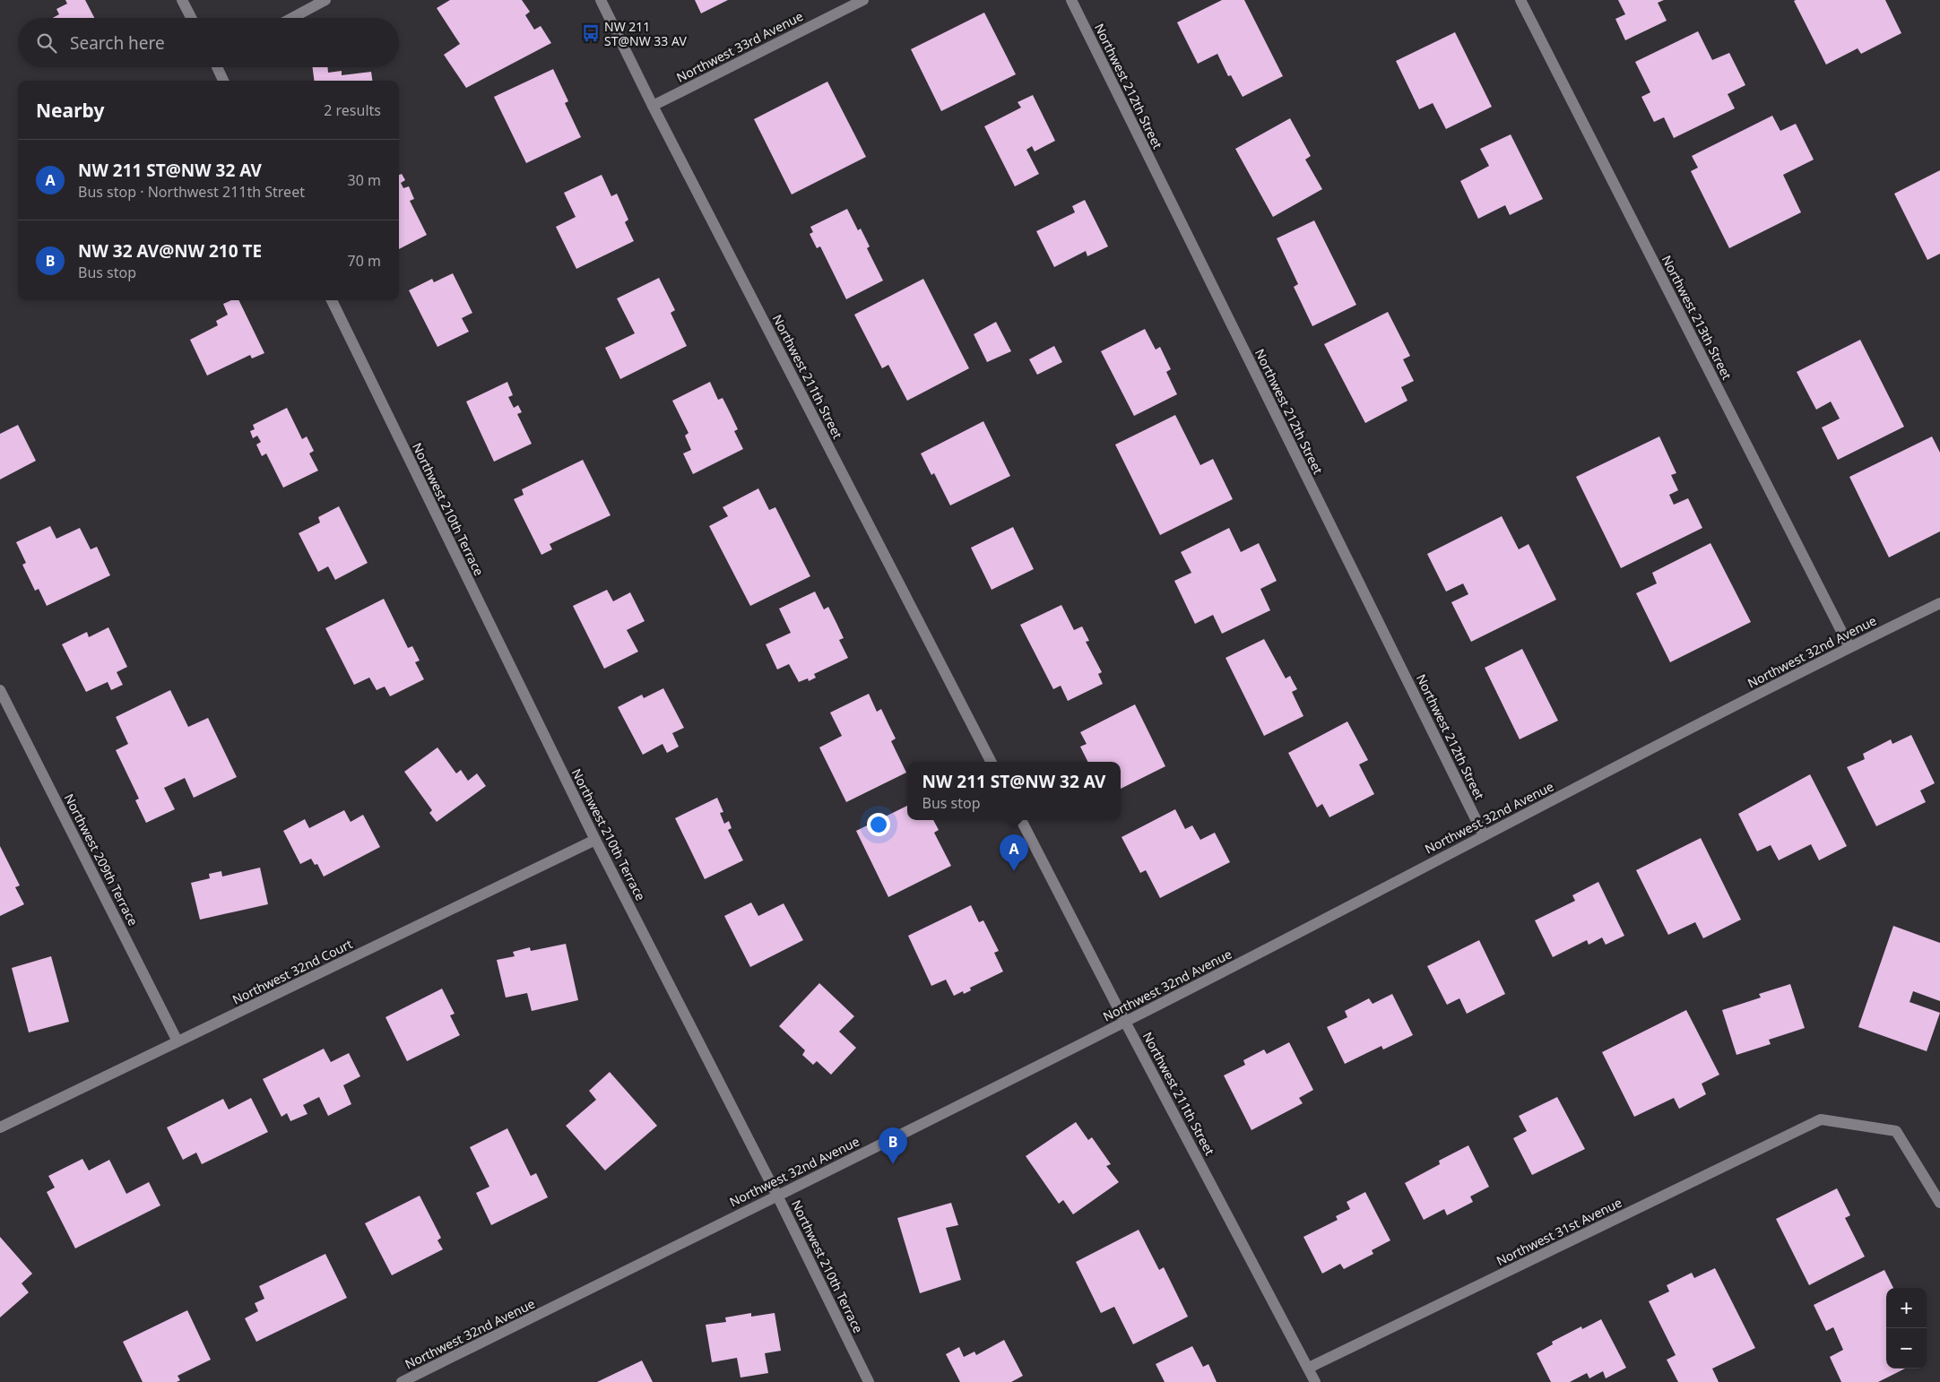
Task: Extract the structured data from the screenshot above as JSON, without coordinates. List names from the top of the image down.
{
  "streets": {
    "street": [
      "Northwest 33rd Avenue",
      "Northwest 212th Street",
      "Northwest 213th Street",
      "Northwest 211th Street",
      "Northwest 210th Terrace",
      "Northwest 32nd Avenue",
      "Northwest 209th Terrace",
      "Northwest 32nd Court",
      "Northwest 31st Avenue"
    ]
  },
  "crossings": [
    ["Northwest 33rd Avenue", "Northwest 211th Street"],
    ["Northwest 212th Street", "Northwest 32nd Avenue"],
    ["Northwest 213th Street", "Northwest 32nd Avenue"],
    ["Northwest 211th Street", "Northwest 32nd Avenue"],
    ["Northwest 211th Street", "Northwest 31st Avenue"],
    ["Northwest 210th Terrace", "Northwest 32nd Avenue"],
    ["Northwest 210th Terrace", "Northwest 32nd Court"],
    ["Northwest 209th Terrace", "Northwest 32nd Court"]
  ],
  "places": {
    "bus stop": ["NW 211 ST@NW 33 AV"]
  },
  "page": {
    "search": "Search here",
    "heading": ["Nearby", "2 results"],
    "list": [
      {
        "mark": "A",
        "name": "NW 211 ST@NW 32 AV",
        "note": "Bus stop · Northwest 211th Street",
        "value": "30 m"
      },
      {
        "mark": "B",
        "name": "NW 32 AV@NW 210 TE",
        "note": "Bus stop",
        "value": "70 m"
      }
    ],
    "popup": ["NW 211 ST@NW 32 AV", "Bus stop"],
    "pins": ["A", "B"],
    "map_buttons": ["+", "−"]
  }
}
